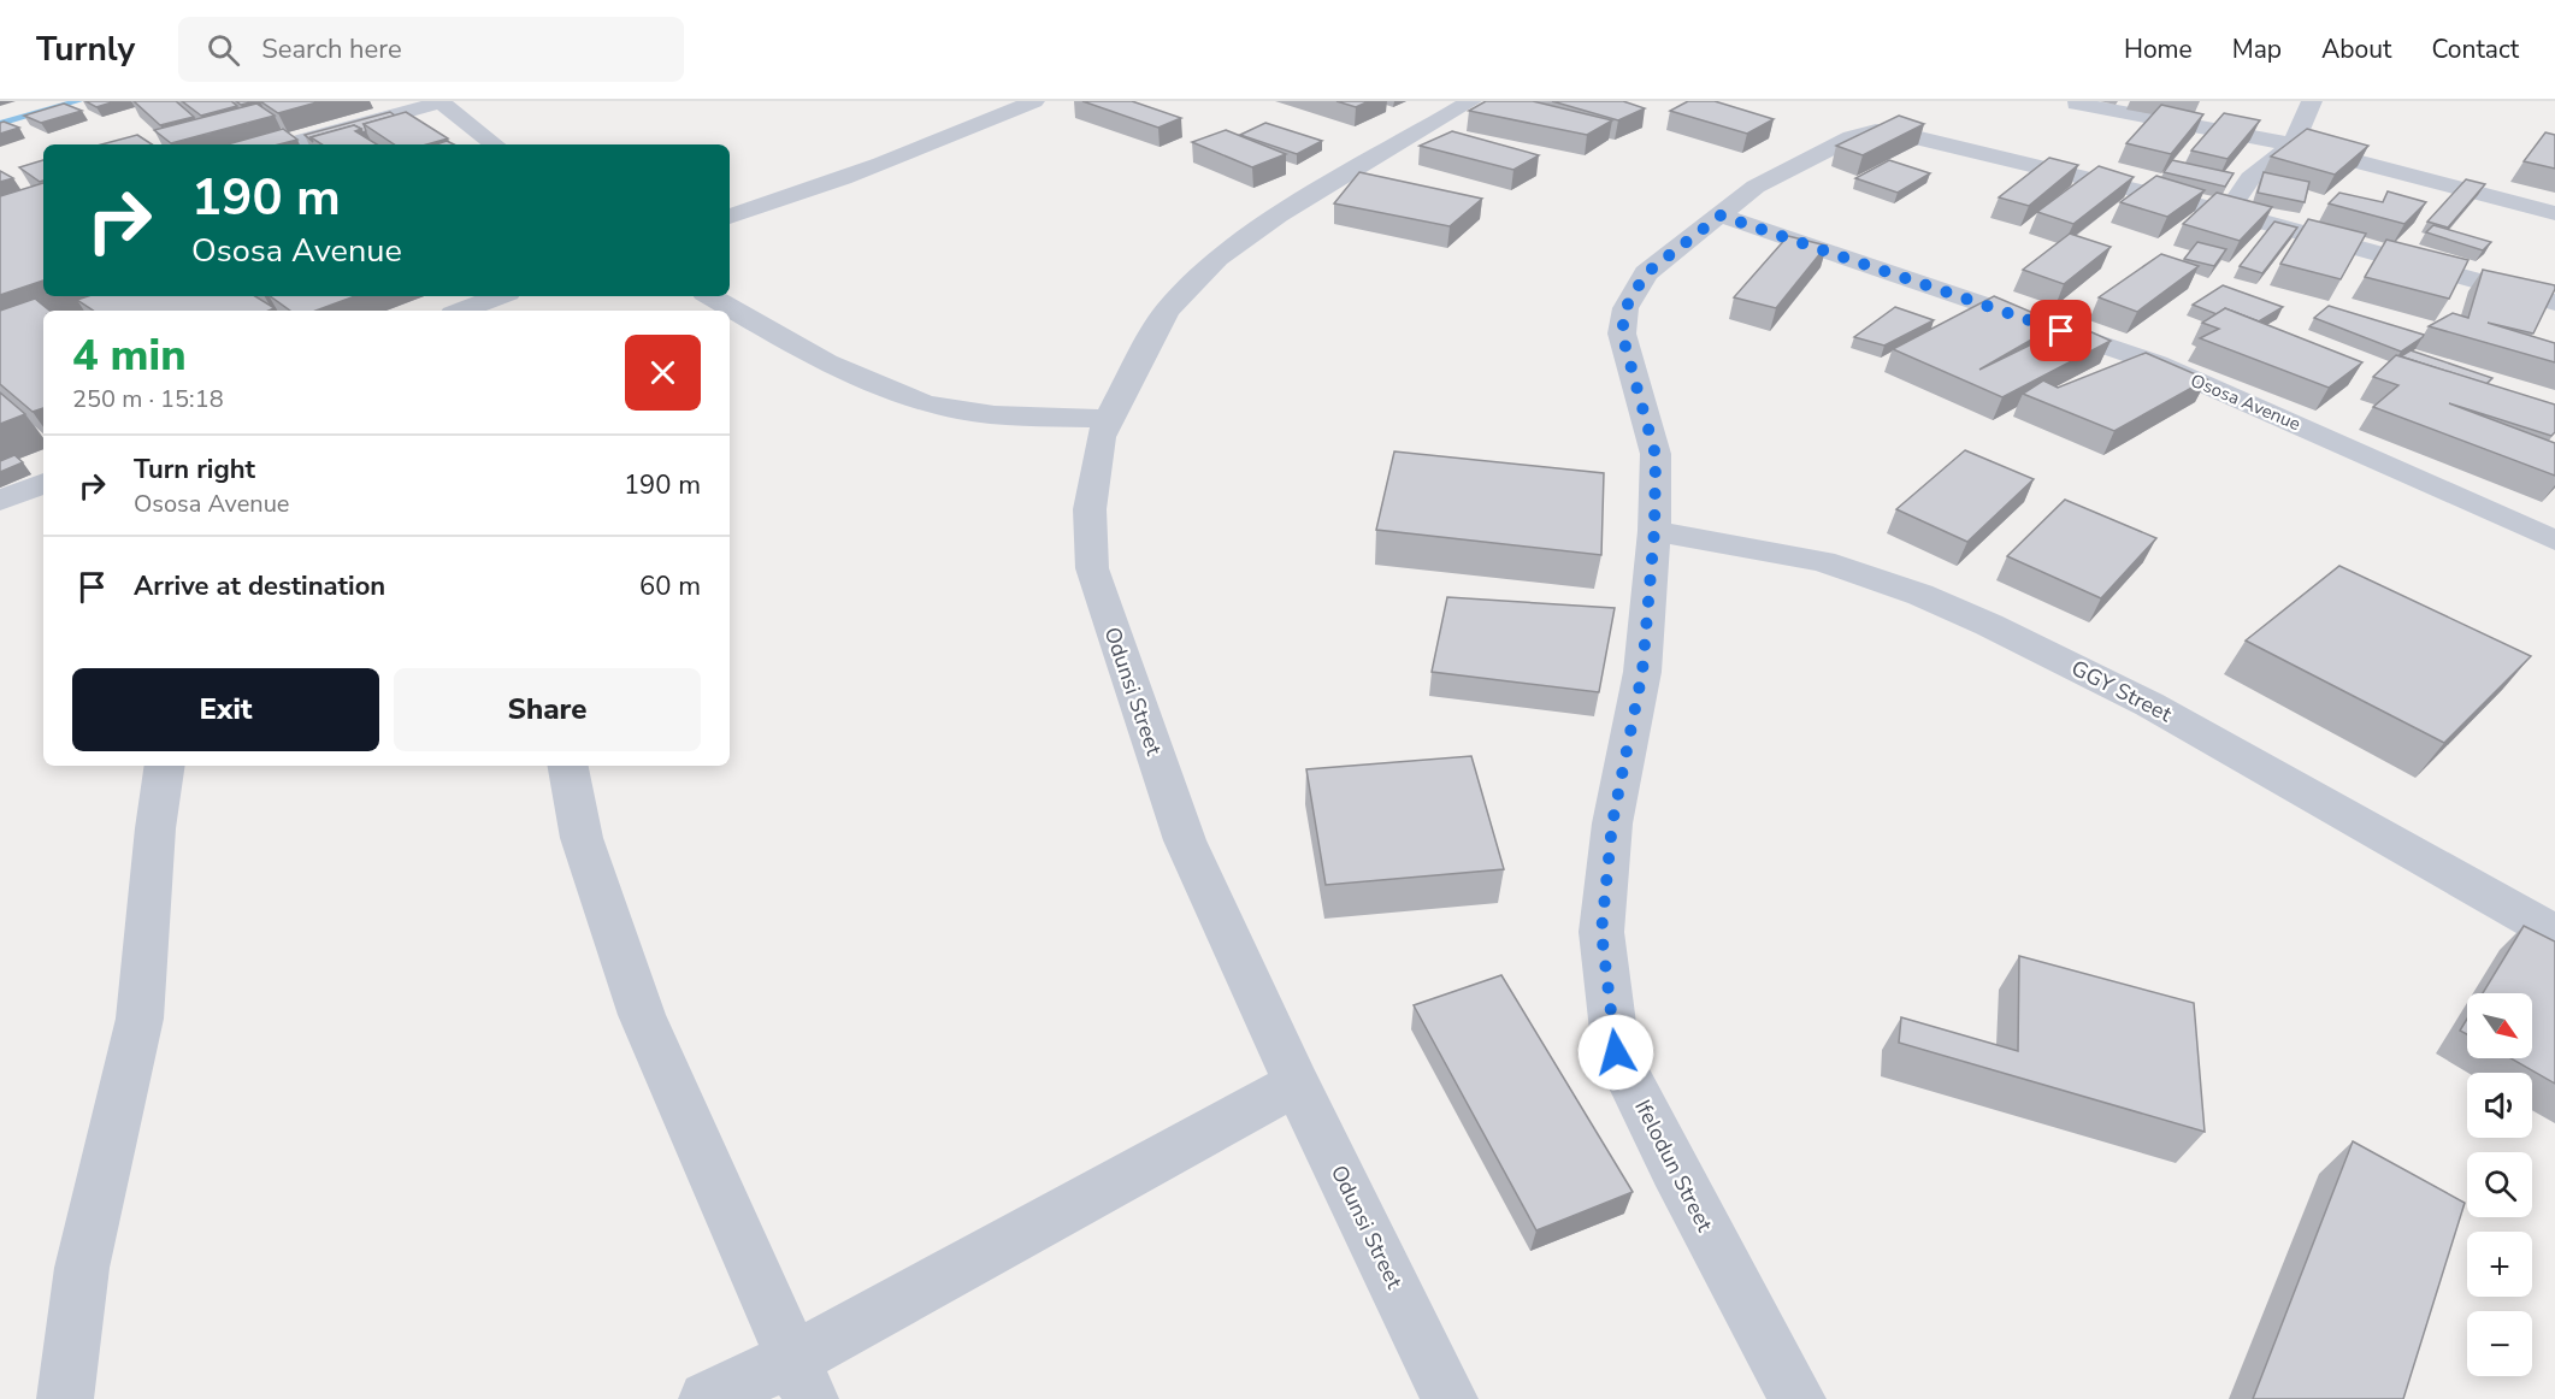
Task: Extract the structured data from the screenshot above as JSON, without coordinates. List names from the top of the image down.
{
  "streets": {
    "street": [
      "Ososa Avenue",
      "Odunsi Street",
      "GGY Street",
      "Ifelodun Street"
    ]
  },
  "crossings": [
    ["Ososa Avenue", "Ifelodun Street"],
    ["GGY Street", "Ifelodun Street"]
  ],
  "north": "bottom right",
  "page": {
    "header": "Turnly",
    "search": "Search here",
    "nav": [
      "Home",
      "Map",
      "About",
      "Contact"
    ],
    "turn": ["190 m", "Ososa Avenue"],
    "heading": ["4 min", "250 m · 15:18"],
    "list": [
      {
        "name": "Turn right",
        "note": "Ososa Avenue",
        "value": "190 m"
      },
      {
        "name": "Arrive at destination",
        "value": "60 m"
      }
    ],
    "buttons": ["Exit", "Share"],
    "map_buttons": ["+", "−"]
  }
}
